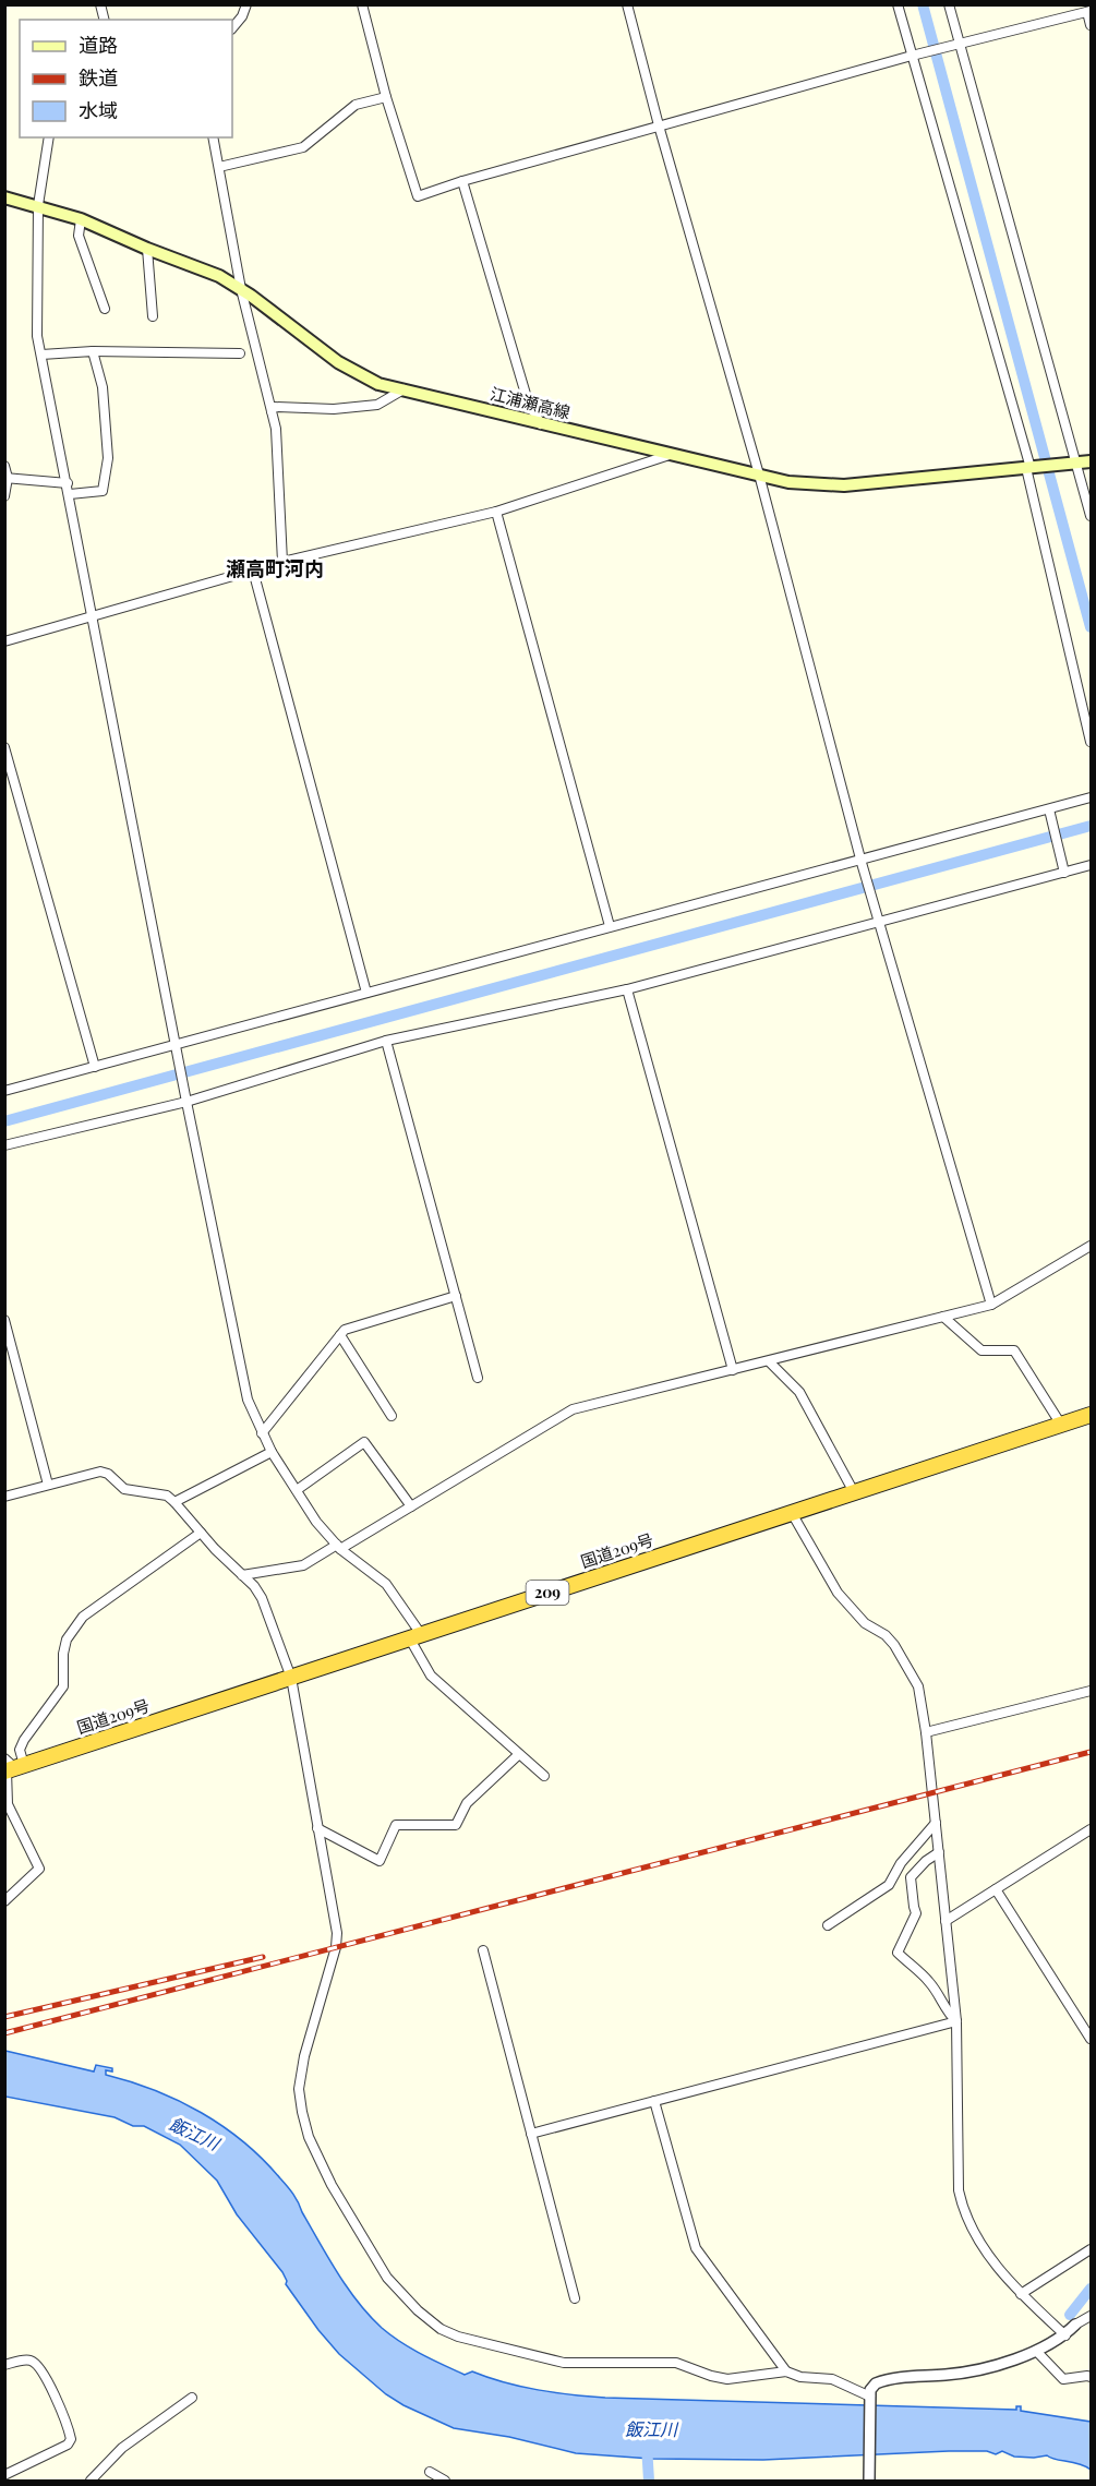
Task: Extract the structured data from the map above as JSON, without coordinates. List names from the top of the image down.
{
  "streets": {
    "highway": ["国道209号", "209"],
    "main road": ["江浦瀬高線"]
  },
  "districts": ["瀬高町河内"],
  "water": ["飯江川"],
  "legend": ["道路", "鉄道", "水域"]
}
